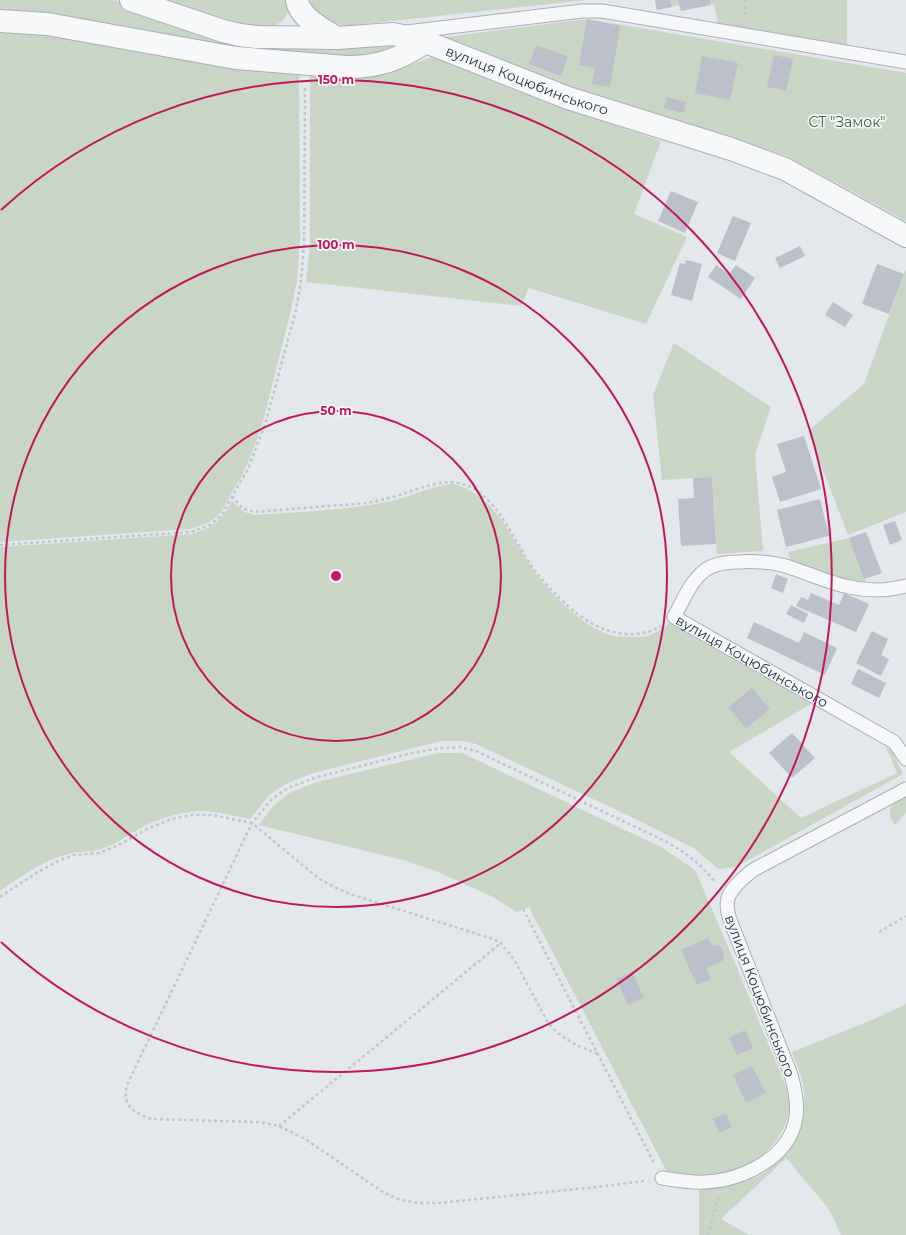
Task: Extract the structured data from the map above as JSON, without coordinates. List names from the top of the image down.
{
  "streets": {
    "street": ["вулиця Коцюбинського"]
  },
  "parks": ["СТ \"Замок\""],
  "rings": ["150 m", "100 m", "50 m"]
}
